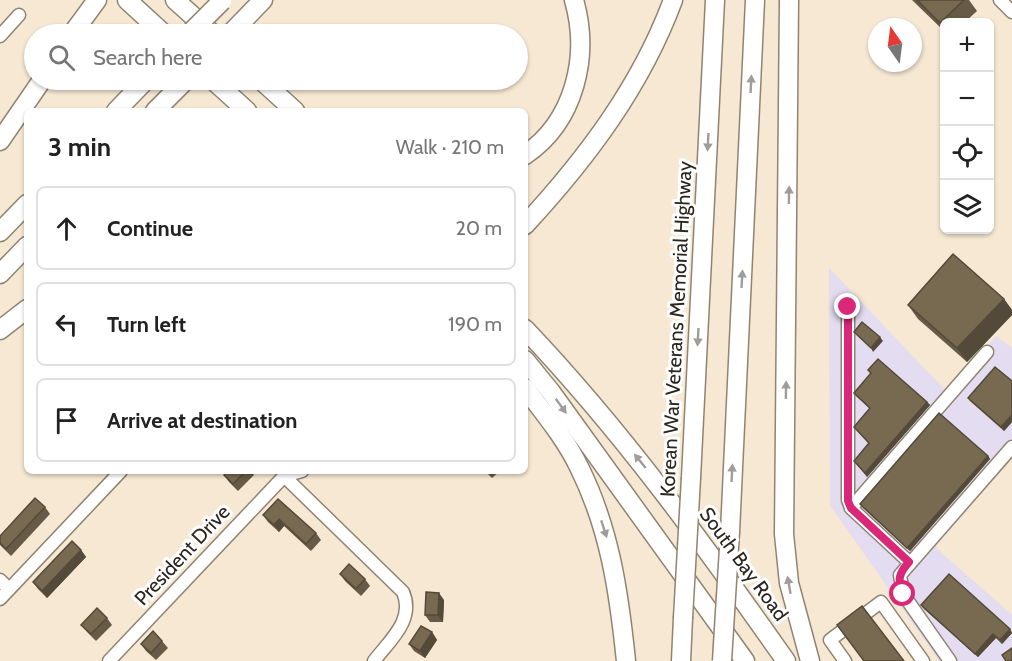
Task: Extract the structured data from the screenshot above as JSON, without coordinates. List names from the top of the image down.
{
  "streets": {
    "highway": ["Korean War Veterans Memorial Highway", "South Bay Road"],
    "street": ["President Drive"]
  },
  "north": "top",
  "page": {
    "map_buttons": ["+", "−"],
    "search": "Search here",
    "heading": ["3 min", "Walk · 210 m"],
    "list": [
      ["Continue", "20 m"],
      ["Turn left", "190 m"],
      "Arrive at destination"
    ]
  }
}
